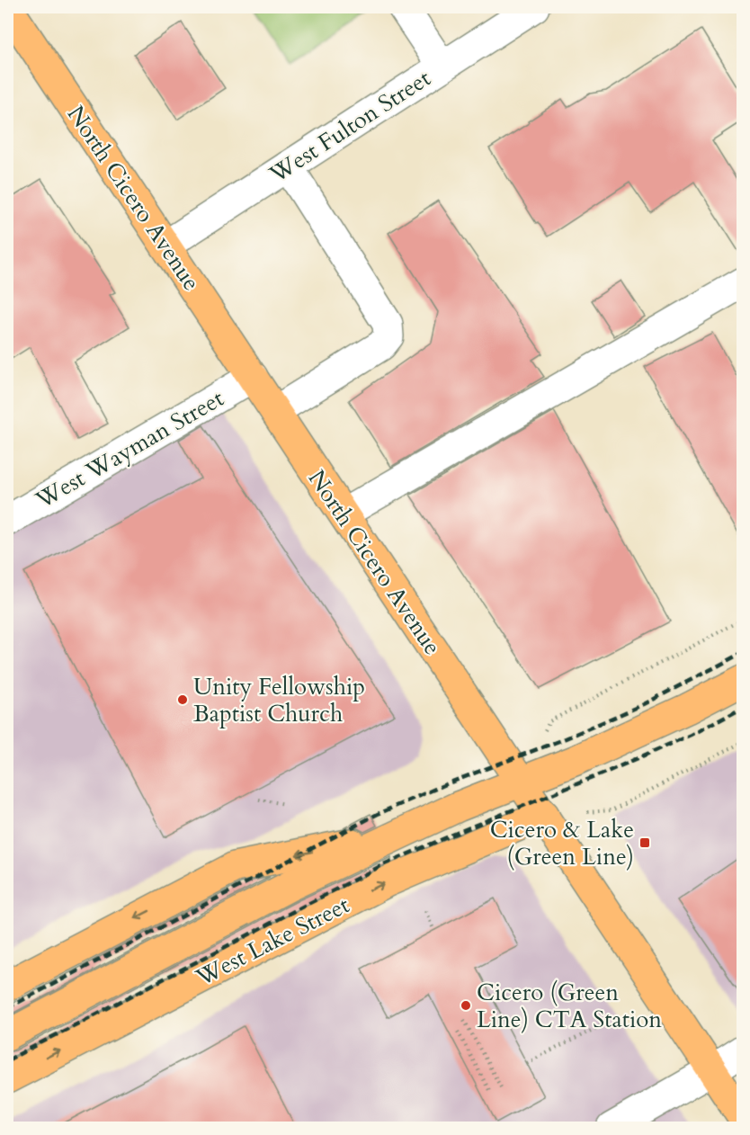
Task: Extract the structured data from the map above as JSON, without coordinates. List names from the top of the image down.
{
  "streets": {
    "main road": ["North Cicero Avenue", "West Lake Street"],
    "street": ["West Fulton Street", "West Wayman Street"]
  },
  "crossings": [
    ["West Fulton Street", "North Cicero Avenue"],
    ["North Cicero Avenue", "West Wayman Street"],
    ["North Cicero Avenue", "West Lake Street"]
  ],
  "places": {
    "other": ["Unity Fellowship Baptist Church", "Cicero (Green Line) CTA Station"],
    "transit": ["Cicero & Lake (Green Line)"]
  }
}
